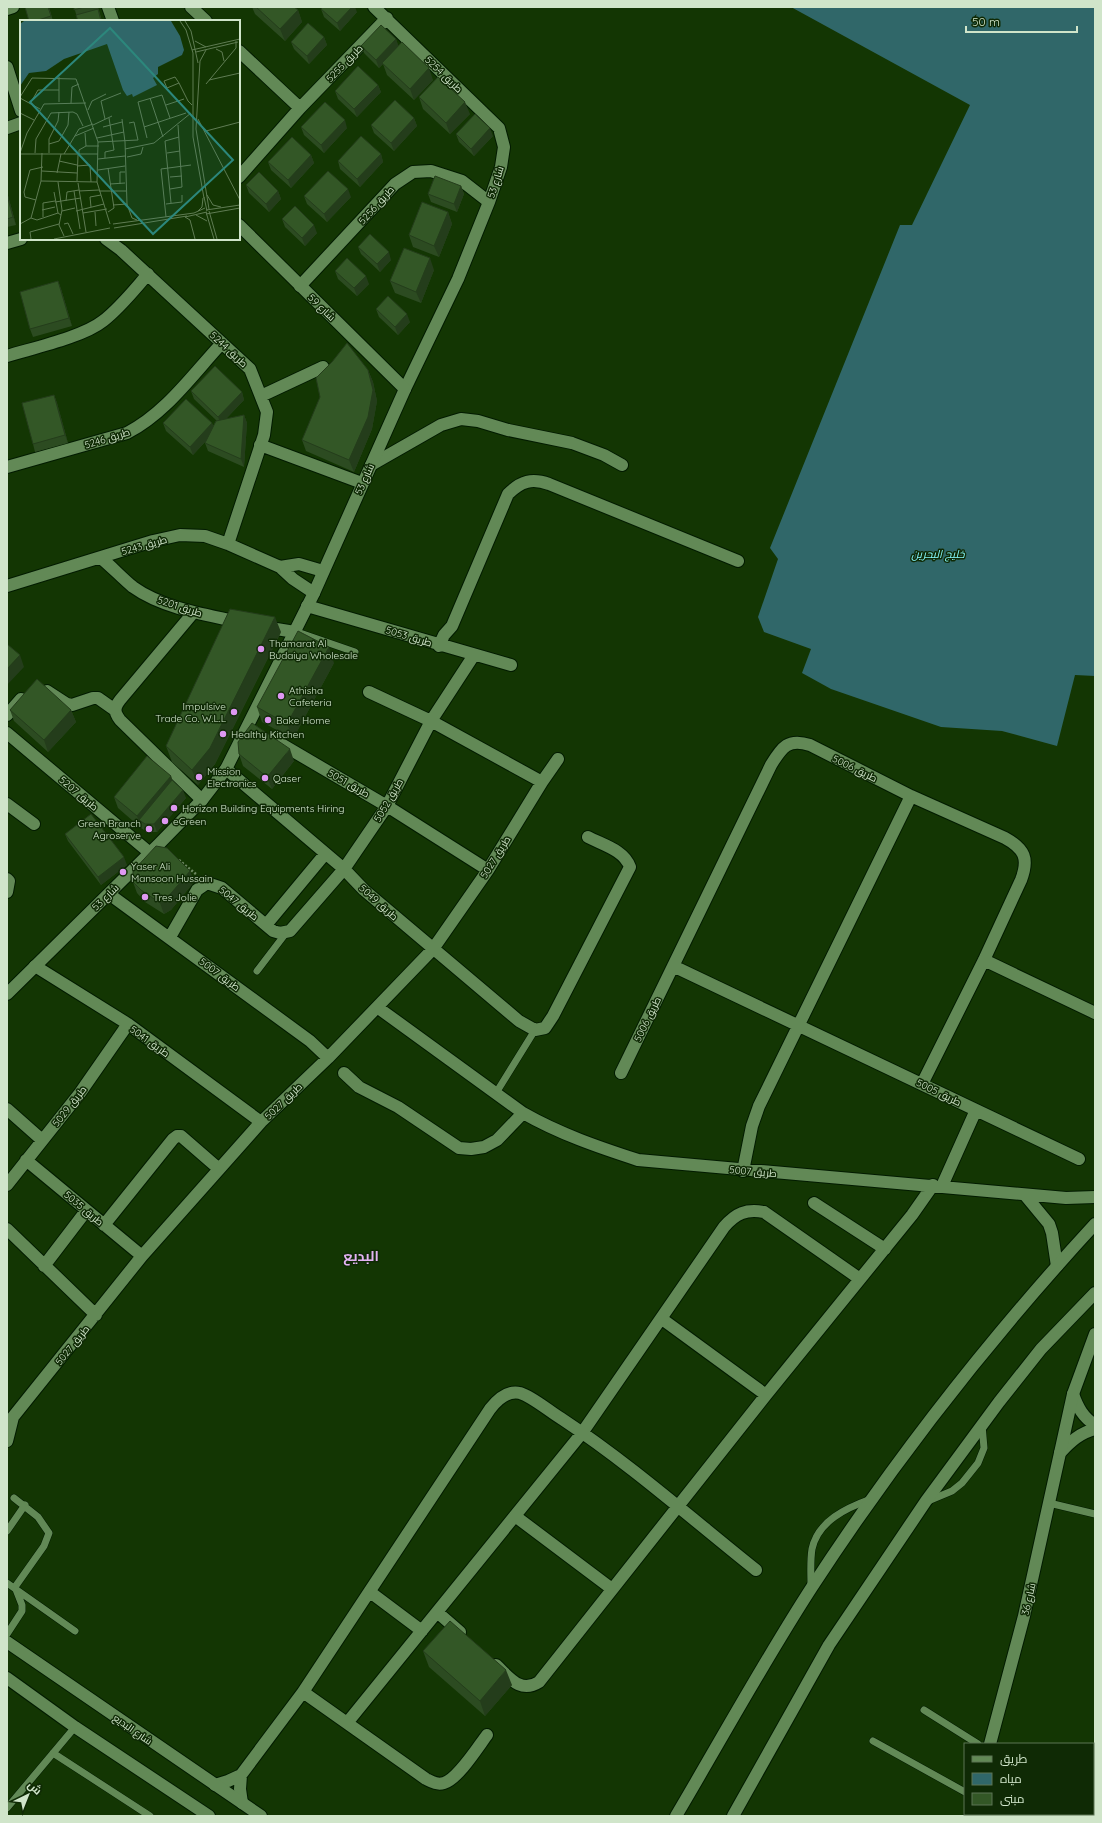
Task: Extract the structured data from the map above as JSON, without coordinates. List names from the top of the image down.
{
  "streets": {
    "street": [
      "طريق 5255",
      "طريق 5254",
      "شارع 53",
      "طريق 5256",
      "شارع 59",
      "طريق 5244",
      "طريق 5246",
      "طريق 5243",
      "طريق 5201",
      "طريق 5053",
      "طريق 5006",
      "طريق 5051",
      "طريق 5207",
      "طريق 5052",
      "طريق 5027",
      "طريق 5049",
      "طريق 5047",
      "طريق 5007",
      "طريق 5041",
      "طريق 5005",
      "طريق 5029",
      "طريق 5035",
      "شارع 36",
      "شارع البديع"
    ]
  },
  "crossings": [
    ["طريق 5255", "طريق 5254"],
    ["طريق 5254", "شارع 53"],
    ["شارع 53", "طريق 5256"],
    ["شارع 53", "شارع 59"],
    ["شارع 53", "طريق 5243"],
    ["شارع 53", "طريق 5201"],
    ["شارع 53", "طريق 5053"],
    ["شارع 53", "طريق 5051"],
    ["شارع 53", "طريق 5207"],
    ["شارع 53", "طريق 5049"],
    ["شارع 53", "طريق 5007"],
    ["شارع 53", "طريق 5041"],
    ["طريق 5256", "شارع 59"],
    ["طريق 5244", "طريق 5246"],
    ["طريق 5244", "طريق 5243"],
    ["طريق 5243", "طريق 5201"],
    ["طريق 5053", "طريق 5052"],
    ["طريق 5006", "طريق 5005"],
    ["طريق 5051", "طريق 5052"],
    ["طريق 5051", "طريق 5027"],
    ["طريق 5052", "طريق 5049"],
    ["طريق 5052", "طريق 5047"],
    ["طريق 5027", "طريق 5049"],
    ["طريق 5027", "طريق 5007"],
    ["طريق 5027", "طريق 5041"],
    ["طريق 5027", "طريق 5035"],
    ["طريق 5047", "طريق 5007"],
    ["طريق 5041", "طريق 5029"],
    ["طريق 5029", "طريق 5035"]
  ],
  "districts": ["البديع"],
  "water": ["خليج البحرين"],
  "places": [
    "Thamarat Al Budaiya Wholesale",
    "Athisha Cafeteria",
    "Impulsive Trade Co. W.L.L",
    "Bake Home",
    "Healthy Kitchen",
    "Mission Electronics",
    "Qaser",
    "Horizon Building Equipments Hiring",
    "eGreen",
    "Green Branch Agroserve",
    "Yaser Ali Mansoon Hussain",
    "Tres Jolie"
  ],
  "legend": ["طريق", "مياه", "مبنى"],
  "scale_bar": "50 m",
  "north": "top right"
}
